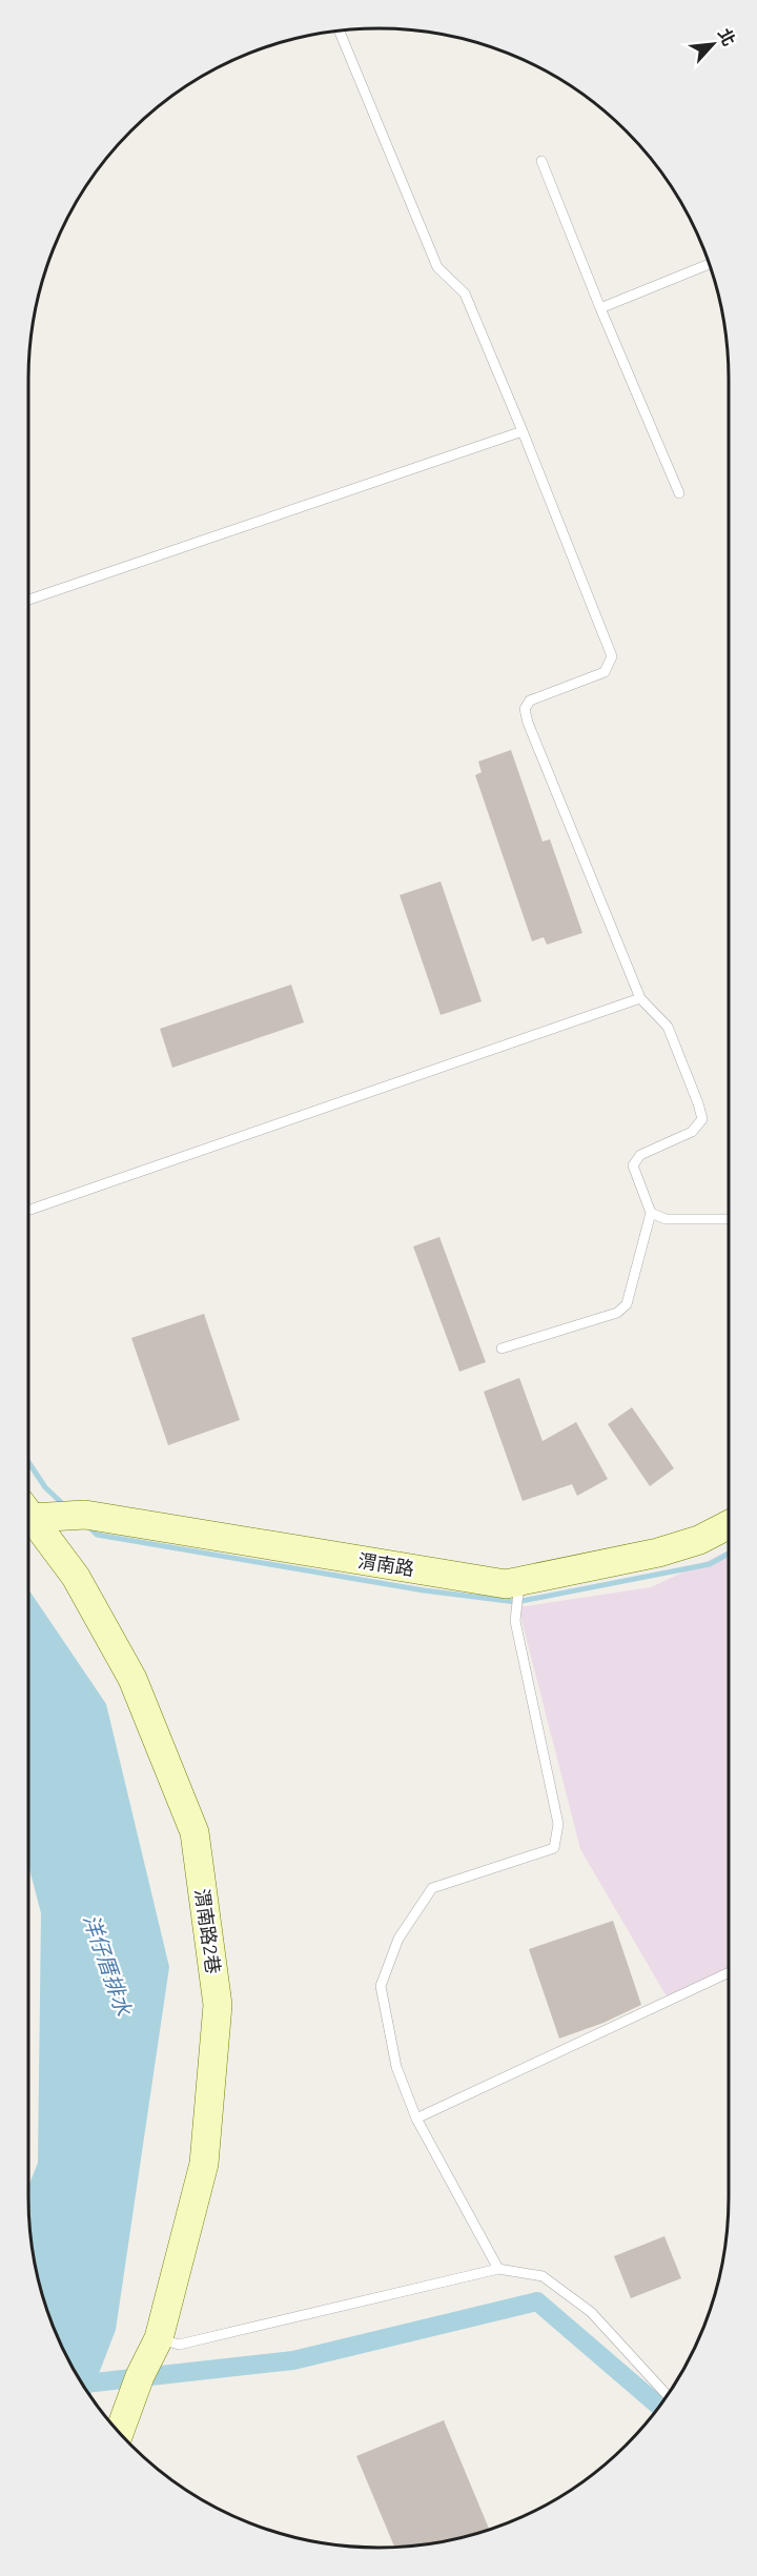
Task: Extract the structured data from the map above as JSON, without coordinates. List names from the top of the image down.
{
  "streets": {
    "street": ["渭南路", "渭南路2巷"]
  },
  "water": ["洋仔厝排水"],
  "north": "top right"
}
